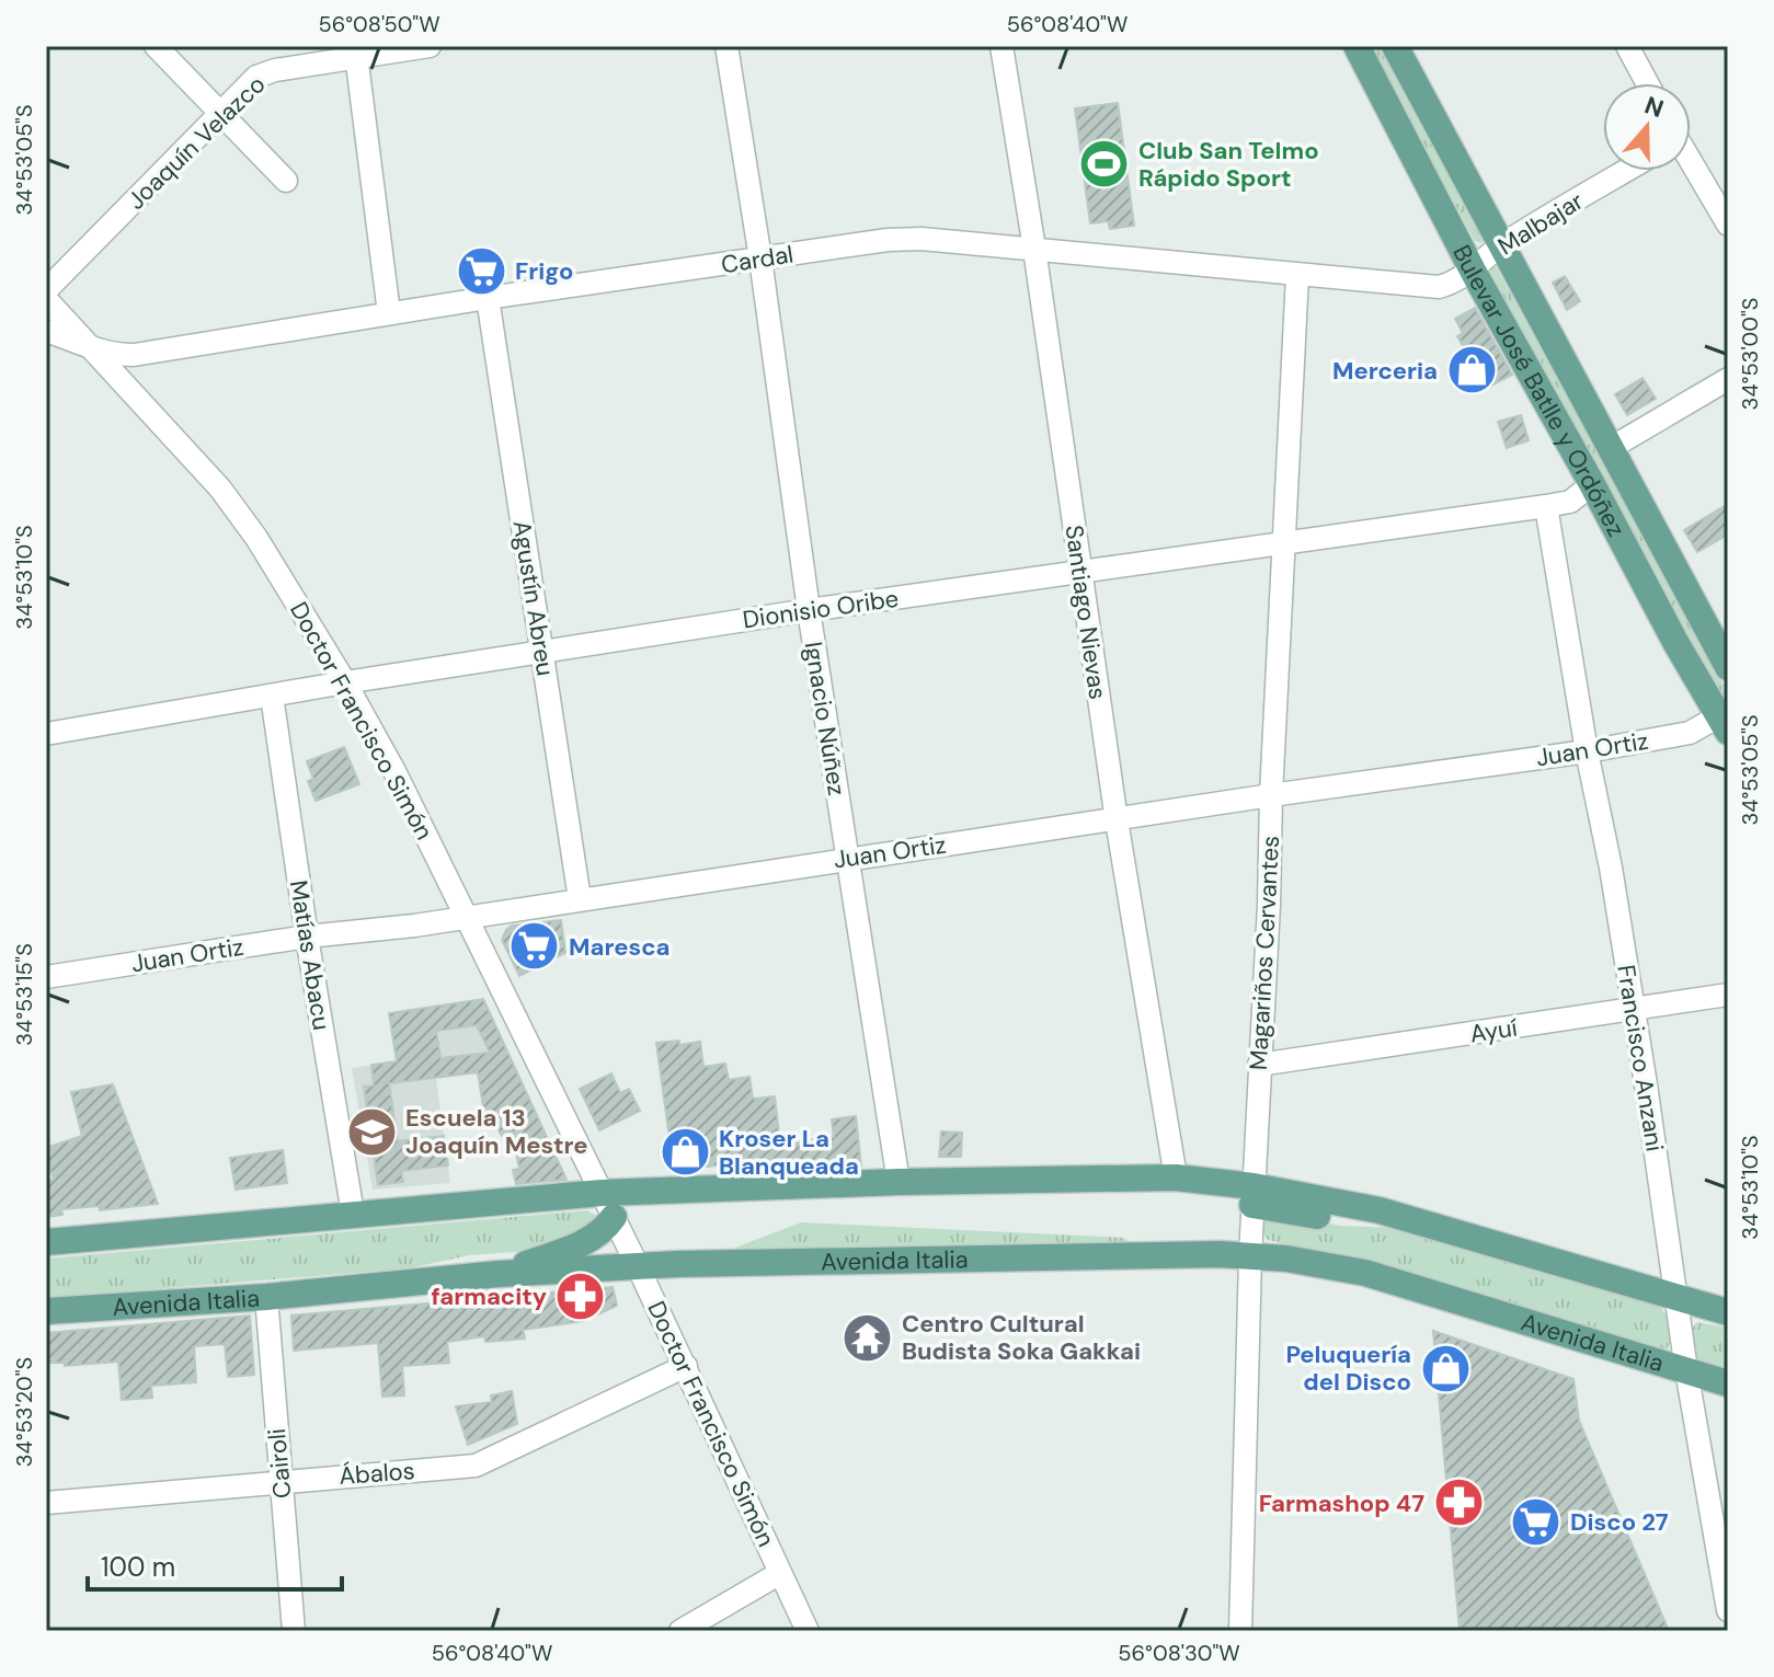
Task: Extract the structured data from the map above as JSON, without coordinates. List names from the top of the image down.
{
  "streets": {
    "main road": ["Bulevar José Batlle y Ordóñez", "Avenida Italia"],
    "street": [
      "Joaquín Velazco",
      "Malbajar",
      "Cardal",
      "Agustín Abreu",
      "Dionisio Oribe",
      "Santiago Nievas",
      "Ignacio Núñez",
      "Doctor Francisco Simón",
      "Juan Ortiz",
      "Magariños Cervantes",
      "Matías Abacu",
      "Ayuí",
      "Francisco Anzani",
      "Cairoli",
      "Ábalos"
    ]
  },
  "crossings": [
    ["Malbajar", "Cardal"],
    ["Malbajar", "Bulevar José Batlle y Ordóñez"],
    ["Cardal", "Bulevar José Batlle y Ordóñez"],
    ["Cardal", "Agustín Abreu"],
    ["Cardal", "Santiago Nievas"],
    ["Cardal", "Ignacio Núñez"],
    ["Cardal", "Doctor Francisco Simón"],
    ["Cardal", "Magariños Cervantes"],
    ["Bulevar José Batlle y Ordóñez", "Dionisio Oribe"],
    ["Bulevar José Batlle y Ordóñez", "Juan Ortiz"],
    ["Agustín Abreu", "Dionisio Oribe"],
    ["Agustín Abreu", "Juan Ortiz"],
    ["Dionisio Oribe", "Santiago Nievas"],
    ["Dionisio Oribe", "Ignacio Núñez"],
    ["Dionisio Oribe", "Doctor Francisco Simón"],
    ["Dionisio Oribe", "Magariños Cervantes"],
    ["Dionisio Oribe", "Matías Abacu"],
    ["Dionisio Oribe", "Francisco Anzani"],
    ["Santiago Nievas", "Juan Ortiz"],
    ["Ignacio Núñez", "Juan Ortiz"],
    ["Doctor Francisco Simón", "Juan Ortiz"],
    ["Doctor Francisco Simón", "Avenida Italia"],
    ["Doctor Francisco Simón", "Ábalos"],
    ["Juan Ortiz", "Magariños Cervantes"],
    ["Juan Ortiz", "Matías Abacu"],
    ["Juan Ortiz", "Francisco Anzani"],
    ["Magariños Cervantes", "Ayuí"],
    ["Magariños Cervantes", "Avenida Italia"],
    ["Ayuí", "Francisco Anzani"],
    ["Francisco Anzani", "Avenida Italia"],
    ["Avenida Italia", "Cairoli"],
    ["Cairoli", "Ábalos"]
  ],
  "places": {
    "sports": ["Club San Telmo Rápido Sport"],
    "supermarket": ["Frigo", "Maresca", "Disco 27"],
    "shop": ["Merceria", "Kroser La Blanqueada", "Peluquería del Disco"],
    "school or university": ["Escuela 13 Joaquín Mestre"],
    "pharmacy": ["farmacity", "Farmashop 47"],
    "temple": ["Centro Cultural Budista Soka Gakkai"]
  },
  "scale_bar": "100 m",
  "north": "top",
  "coordinates": [
    "56°08'50\"W",
    "56°08'40\"W",
    "34°53'05\"S",
    "34°53'00\"S",
    "34°53'10\"S",
    "34°53'15\"S",
    "34°53'20\"S",
    "56°08'30\"W"
  ]
}
